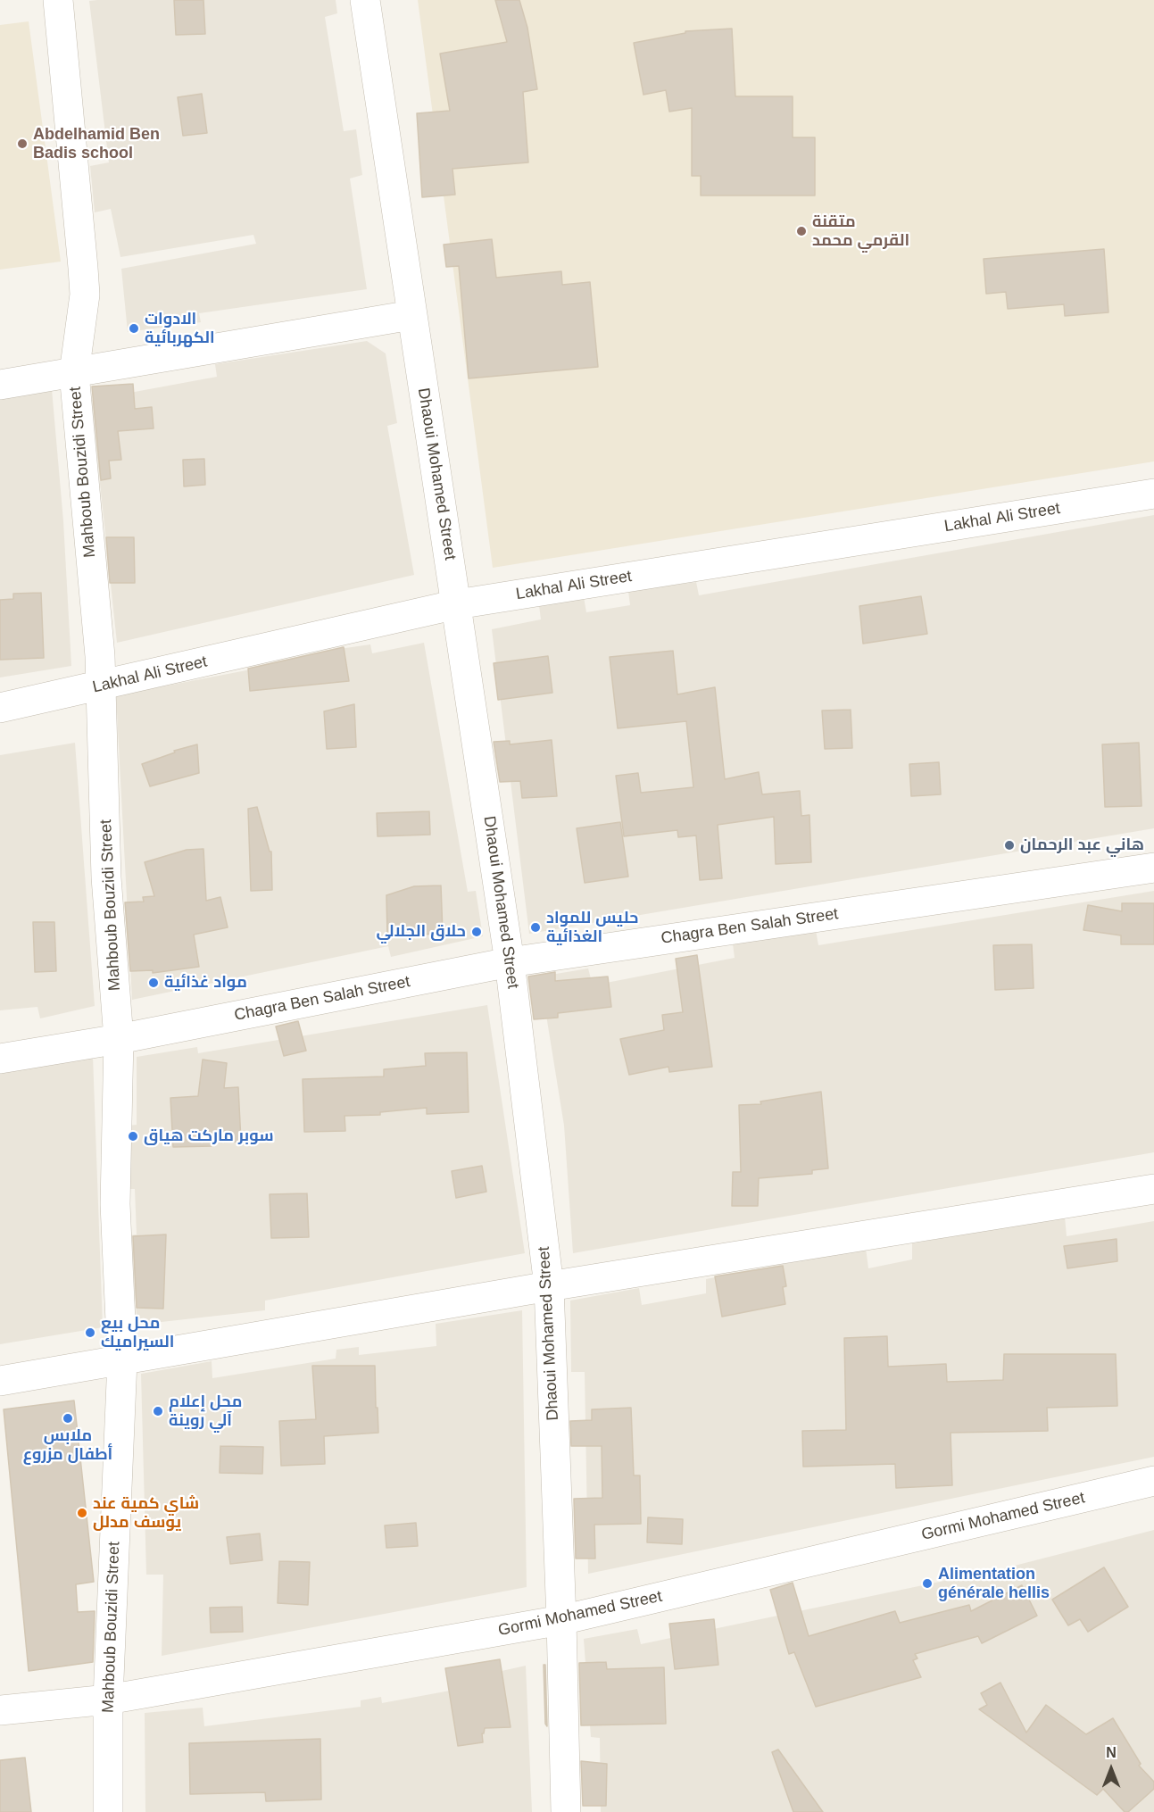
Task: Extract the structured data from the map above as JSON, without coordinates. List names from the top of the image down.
{
  "streets": {
    "street": [
      "Mahboub Bouzidi Street",
      "Dhaoui Mohamed Street",
      "Lakhal Ali Street",
      "Chagra Ben Salah Street",
      "Gormi Mohamed Street"
    ]
  },
  "crossings": [
    ["Mahboub Bouzidi Street", "Lakhal Ali Street"],
    ["Mahboub Bouzidi Street", "Chagra Ben Salah Street"],
    ["Mahboub Bouzidi Street", "Gormi Mohamed Street"],
    ["Dhaoui Mohamed Street", "Lakhal Ali Street"],
    ["Dhaoui Mohamed Street", "Chagra Ben Salah Street"],
    ["Dhaoui Mohamed Street", "Gormi Mohamed Street"]
  ],
  "places": [
    "Abdelhamid Ben Badis school",
    "متقنة القرمي محمد",
    "الادوات الكهربائية",
    "هاني عبد الرحمان",
    "حليس للمواد الغذائية",
    "حلاق الجلالي",
    "مواد غذائية",
    "سوبر ماركت هياق",
    "محل بيع السيراميك",
    "محل إعلام آلي روينة",
    "ملابس أطفال مزروع",
    "شاي كمية عند يوسف مدلل",
    "Alimentation générale hellis"
  ],
  "north": "top"
}
